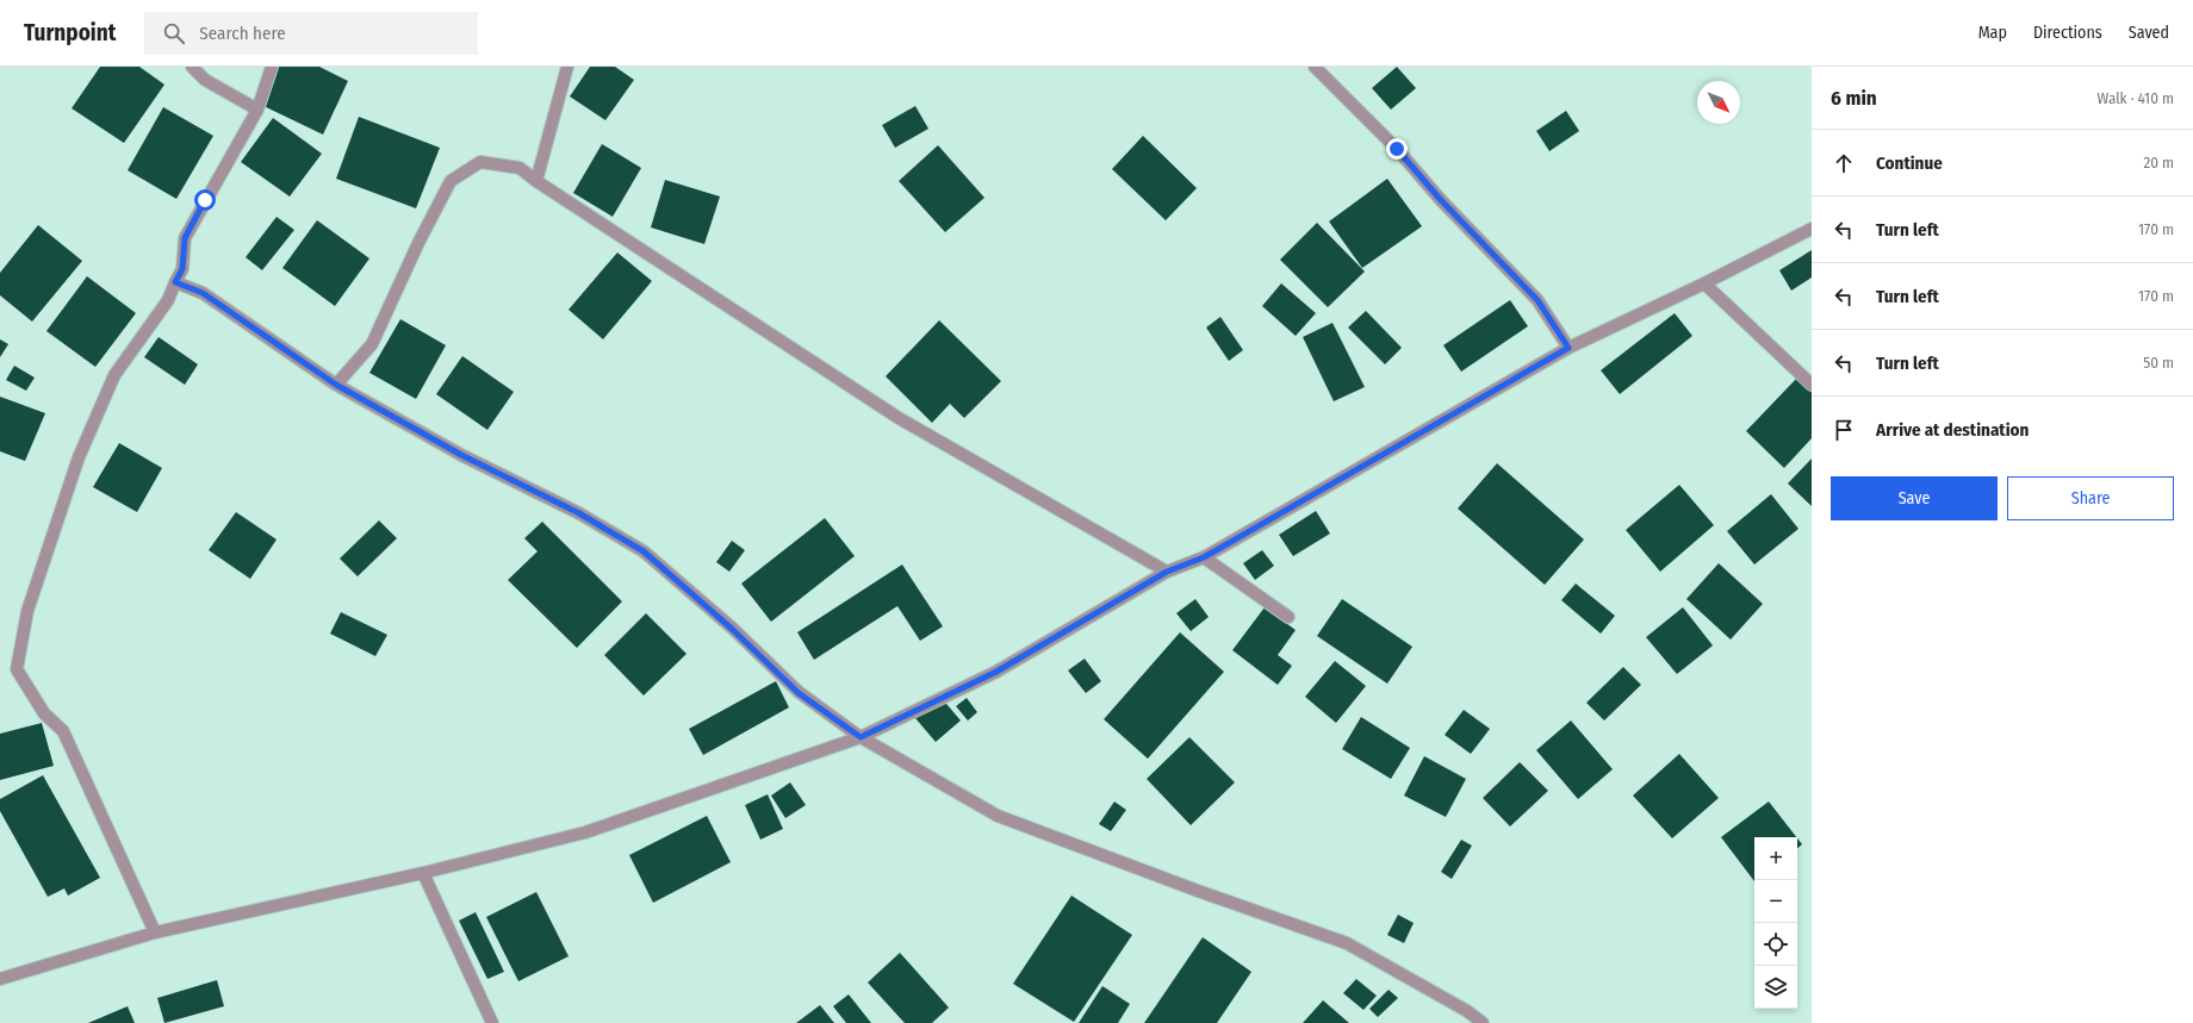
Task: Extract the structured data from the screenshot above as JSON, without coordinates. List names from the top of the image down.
{
  "north": "bottom right",
  "page": {
    "header": "Turnpoint",
    "search": "Search here",
    "nav": ["Map", "Directions", "Saved"],
    "heading": ["6 min", "Walk · 410 m"],
    "list": [
      ["Continue", "20 m"],
      ["Turn left", "170 m"],
      ["Turn left", "170 m"],
      ["Turn left", "50 m"],
      "Arrive at destination"
    ],
    "buttons": ["Save", "Share"],
    "map_buttons": ["+", "−"]
  }
}
